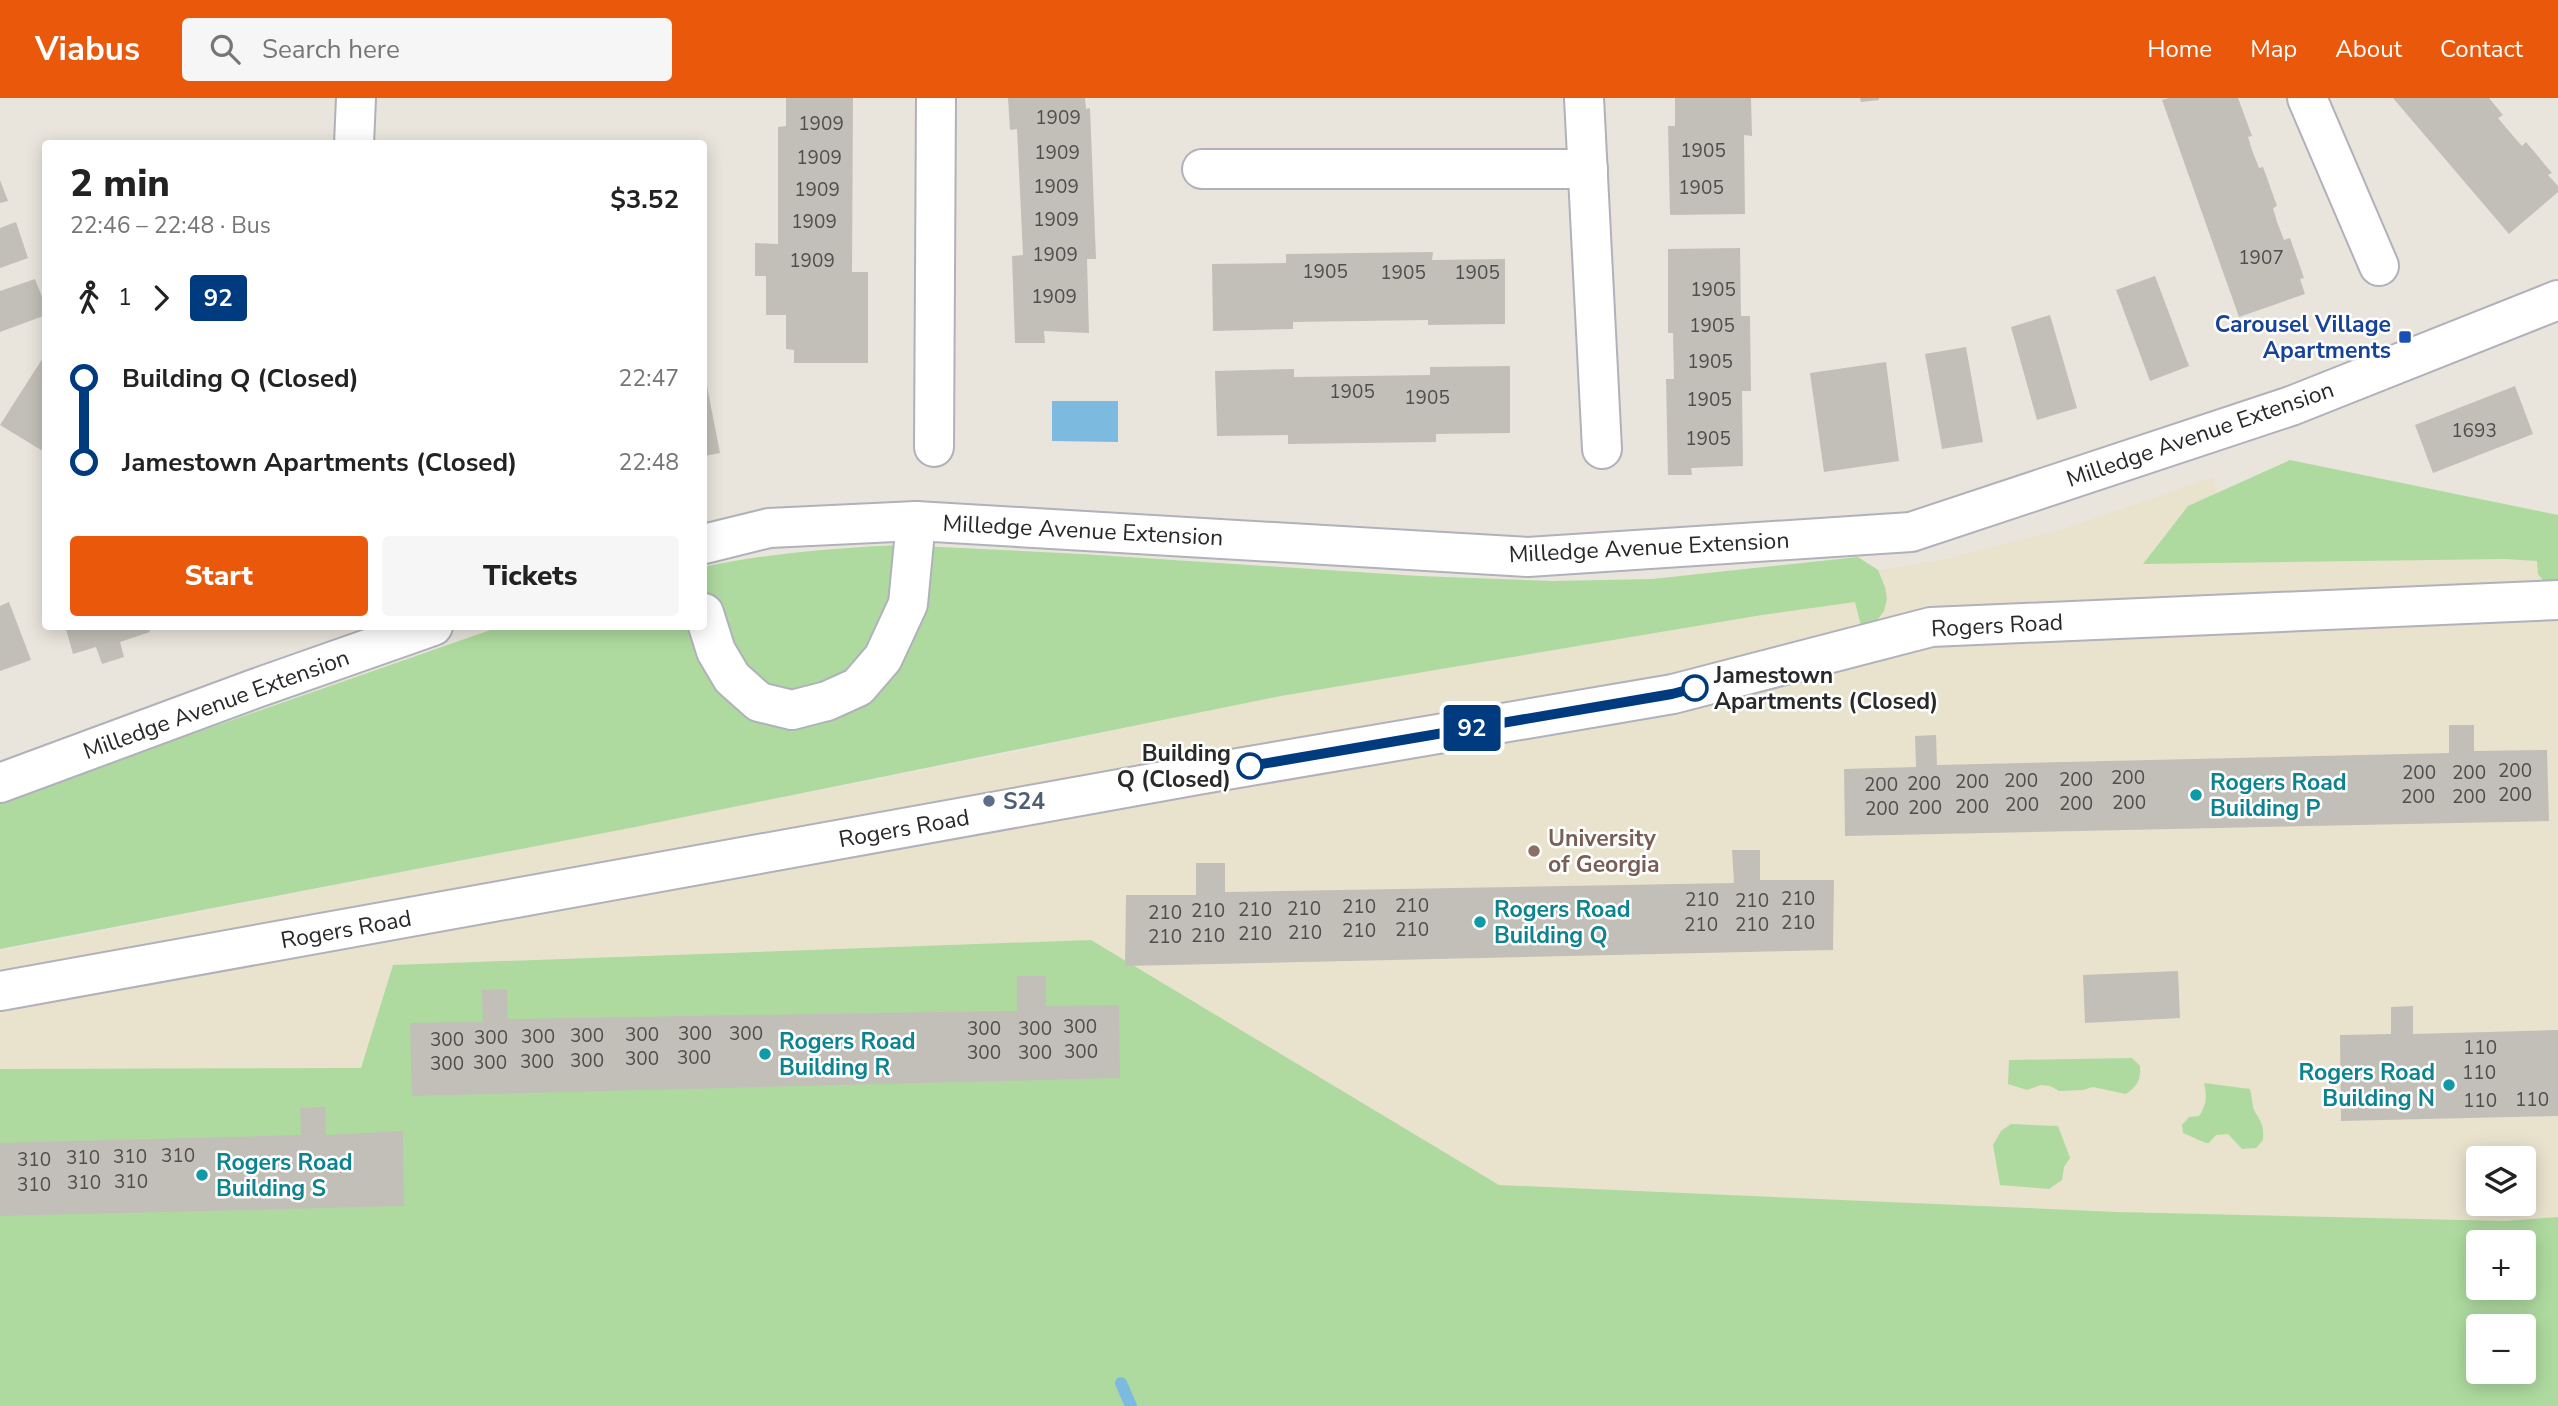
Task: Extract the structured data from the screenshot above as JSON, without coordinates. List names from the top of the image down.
{
  "streets": {
    "street": ["Milledge Avenue Extension", "Rogers Road"]
  },
  "places": {
    "transit": ["Carousel Village Apartments"],
    "other": [
      "Jamestown Apartments (Closed)",
      "Building Q (Closed)",
      "Rogers Road Building P",
      "S24",
      "University of Georgia",
      "Rogers Road Building Q",
      "Rogers Road Building R",
      "Rogers Road Building N",
      "Rogers Road Building S"
    ]
  },
  "lines": ["bus line 92"],
  "house_numbers": [
    "1909",
    "1909",
    "1905",
    "1909",
    "1909",
    "1909",
    "1905",
    "1909",
    "1909",
    "1909",
    "1909",
    "1907",
    "1909",
    "1905",
    "1905",
    "1905",
    "1905",
    "1909",
    "1905",
    "1905",
    "1905",
    "1905",
    "1905",
    "1693",
    "1905",
    "200",
    "200",
    "200",
    "200",
    "200",
    "200",
    "200",
    "200",
    "200",
    "200",
    "200",
    "200",
    "200",
    "200",
    "200",
    "200",
    "200",
    "200",
    "210",
    "210",
    "210",
    "210",
    "210",
    "210",
    "210",
    "210",
    "210",
    "210",
    "210",
    "210",
    "210",
    "210",
    "210",
    "210",
    "210",
    "210",
    "300",
    "300",
    "300",
    "300",
    "300",
    "300",
    "300",
    "300",
    "300",
    "300",
    "110",
    "300",
    "300",
    "300",
    "300",
    "300",
    "300",
    "300",
    "300",
    "300",
    "110",
    "110",
    "110",
    "310",
    "310",
    "310",
    "310",
    "310",
    "310",
    "310"
  ],
  "page": {
    "header": "Viabus",
    "search": "Search here",
    "nav": [
      "Home",
      "Map",
      "About",
      "Contact"
    ],
    "on_map": "92",
    "heading": ["2 min", "22:46 – 22:48 · Bus", "$3.52"],
    "legs": ["1", "92"],
    "list": [
      {
        "name": "Building Q (Closed)",
        "value": "22:47"
      },
      {
        "name": "Jamestown Apartments (Closed)",
        "value": "22:48"
      }
    ],
    "buttons": ["Start", "Tickets"],
    "map_buttons": ["+", "−"]
  }
}
